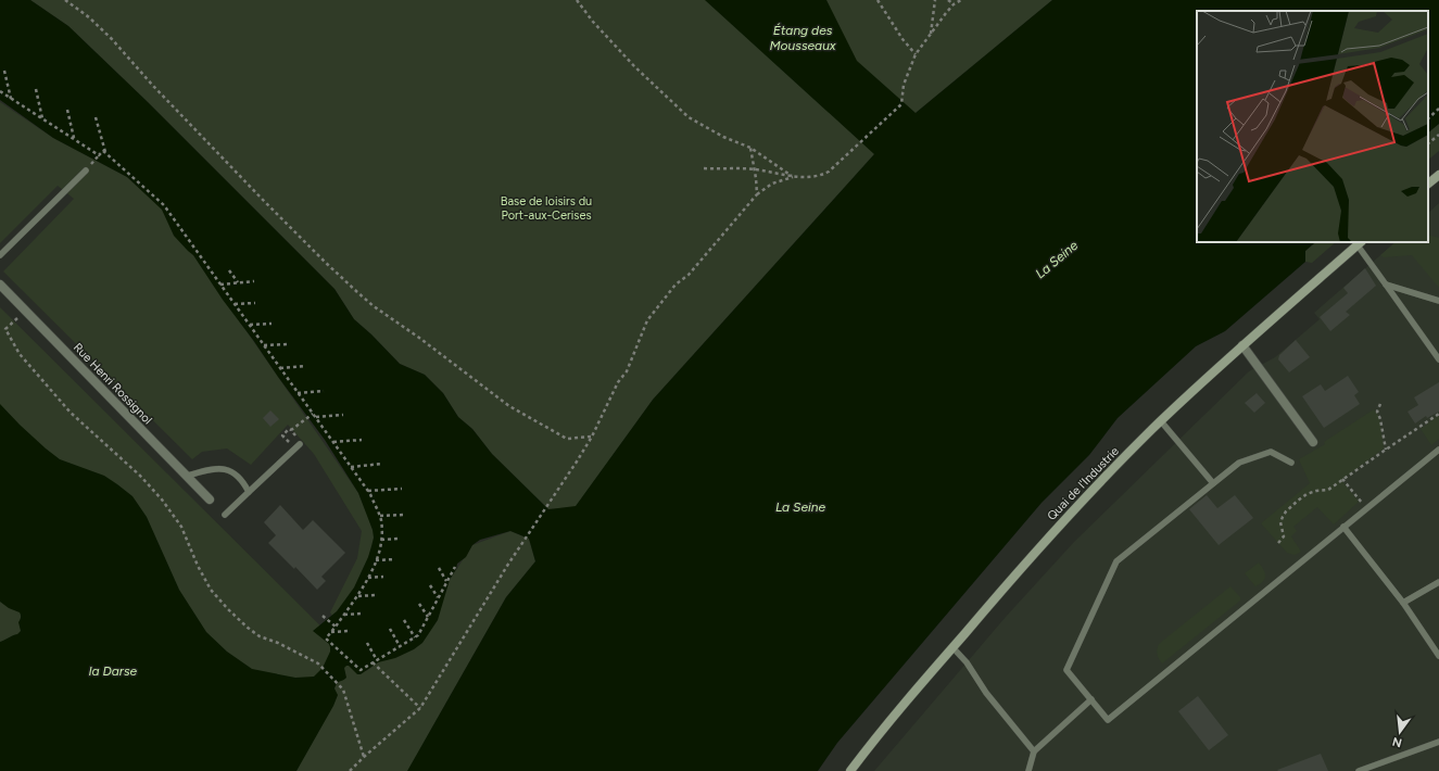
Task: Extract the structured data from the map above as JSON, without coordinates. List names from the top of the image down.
{
  "streets": {
    "main road": ["Quai de l'Industrie"],
    "street": ["Rue Henri Rossignol"]
  },
  "water": ["Étang des Mousseaux", "La Seine", "la Darse"],
  "parks": ["Base de loisirs du Port-aux-Cerises"],
  "north": "bottom"
}
